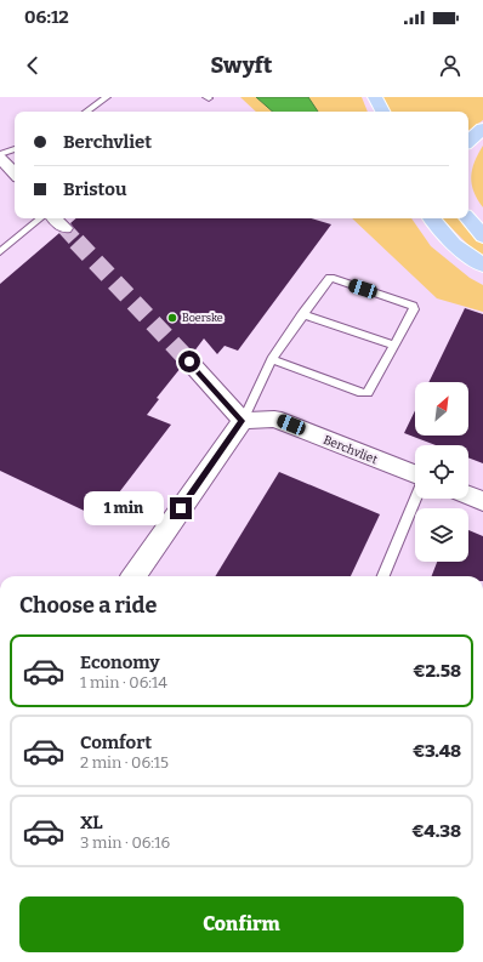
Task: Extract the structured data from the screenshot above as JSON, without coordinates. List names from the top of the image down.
{
  "streets": {
    "street": ["Berchvliet"]
  },
  "places": ["Boerske"],
  "north": "top right",
  "page": {
    "status": "06:12",
    "header": "Swyft",
    "banner": ["Berchvliet", "Bristou"],
    "bubble": "1 min",
    "heading": "Choose a ride",
    "list": [
      {
        "name": "Economy",
        "note": "1 min · 06:14",
        "value": "€2.58"
      },
      {
        "name": "Comfort",
        "note": "2 min · 06:15",
        "value": "€3.48"
      },
      {
        "name": "XL",
        "note": "3 min · 06:16",
        "value": "€4.38"
      }
    ],
    "buttons": "Confirm"
  }
}
